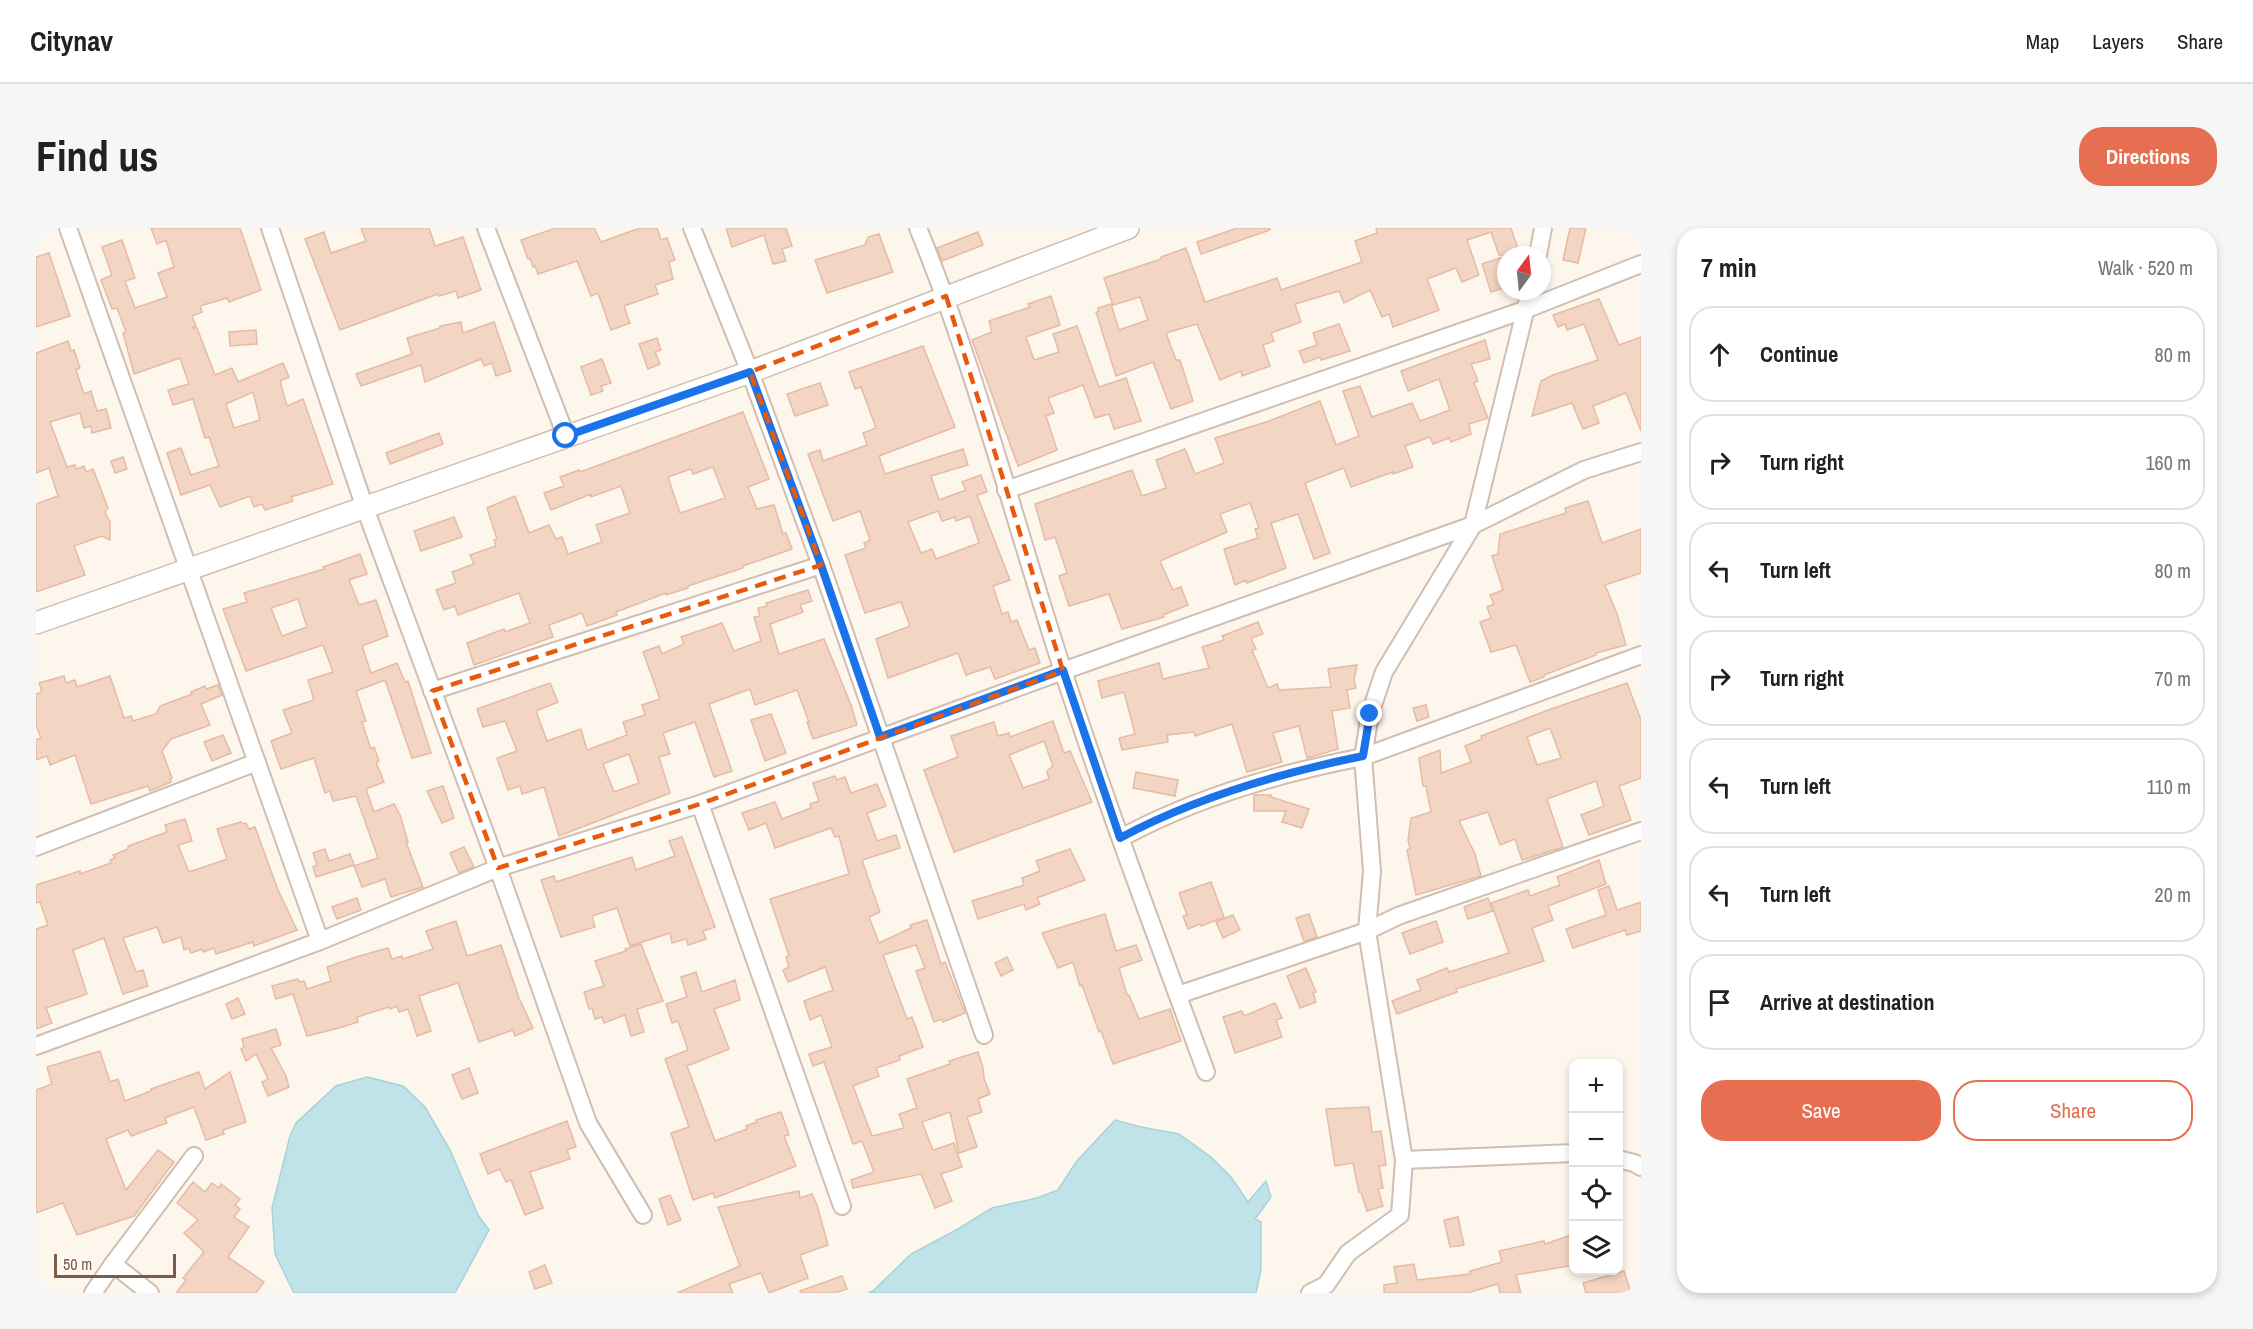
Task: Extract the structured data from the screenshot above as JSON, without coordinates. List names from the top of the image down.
{
  "scale_bar": "50 m",
  "north": "top",
  "page": {
    "header": "Citynav",
    "nav": ["Map", "Layers", "Share"],
    "buttons": [
      "Directions",
      ["Save", "Share"]
    ],
    "title": "Find us",
    "heading": ["7 min", "Walk · 520 m"],
    "list": [
      ["Continue", "80 m"],
      ["Turn right", "160 m"],
      ["Turn left", "80 m"],
      ["Turn right", "70 m"],
      ["Turn left", "110 m"],
      ["Turn left", "20 m"],
      "Arrive at destination"
    ],
    "map_buttons": ["+", "−"],
    "scale": "50 m"
  }
}
